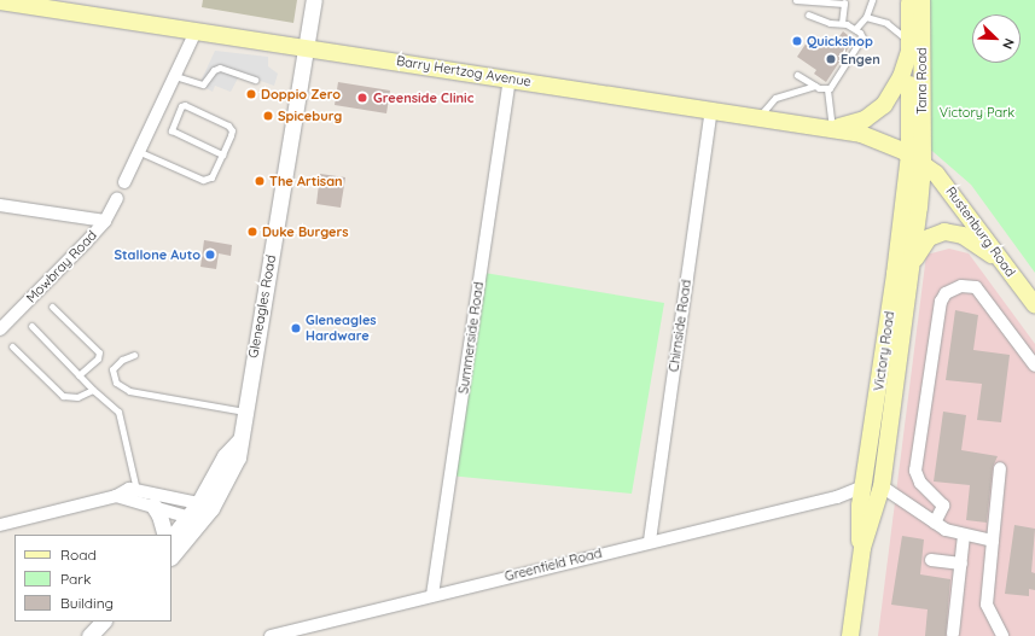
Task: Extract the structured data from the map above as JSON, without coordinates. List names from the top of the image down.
{
  "streets": {
    "main road": [
      "Barry Hertzog Avenue",
      "Tana Road",
      "Rustenburg Road",
      "Victory Road"
    ],
    "street": [
      "Mowbray Road",
      "Gleneagles Road",
      "Chirnside Road",
      "Summerside Road",
      "Greenfield Road"
    ]
  },
  "crossings": [
    ["Barry Hertzog Avenue", "Tana Road"],
    ["Barry Hertzog Avenue", "Rustenburg Road"],
    ["Barry Hertzog Avenue", "Gleneagles Road"],
    ["Barry Hertzog Avenue", "Chirnside Road"],
    ["Barry Hertzog Avenue", "Summerside Road"],
    ["Barry Hertzog Avenue", "Victory Road"],
    ["Tana Road", "Rustenburg Road"],
    ["Tana Road", "Victory Road"],
    ["Rustenburg Road", "Victory Road"],
    ["Chirnside Road", "Greenfield Road"],
    ["Summerside Road", "Greenfield Road"],
    ["Victory Road", "Greenfield Road"]
  ],
  "parks": ["Victory Park"],
  "places": [
    "Quickshop",
    "Engen",
    "Doppio Zero",
    "Greenside Clinic",
    "Spiceburg",
    "The Artisan",
    "Duke Burgers",
    "Stallone Auto",
    "Gleneagles Hardware"
  ],
  "legend": ["Road", "Park", "Building"],
  "north": "bottom right"
}
